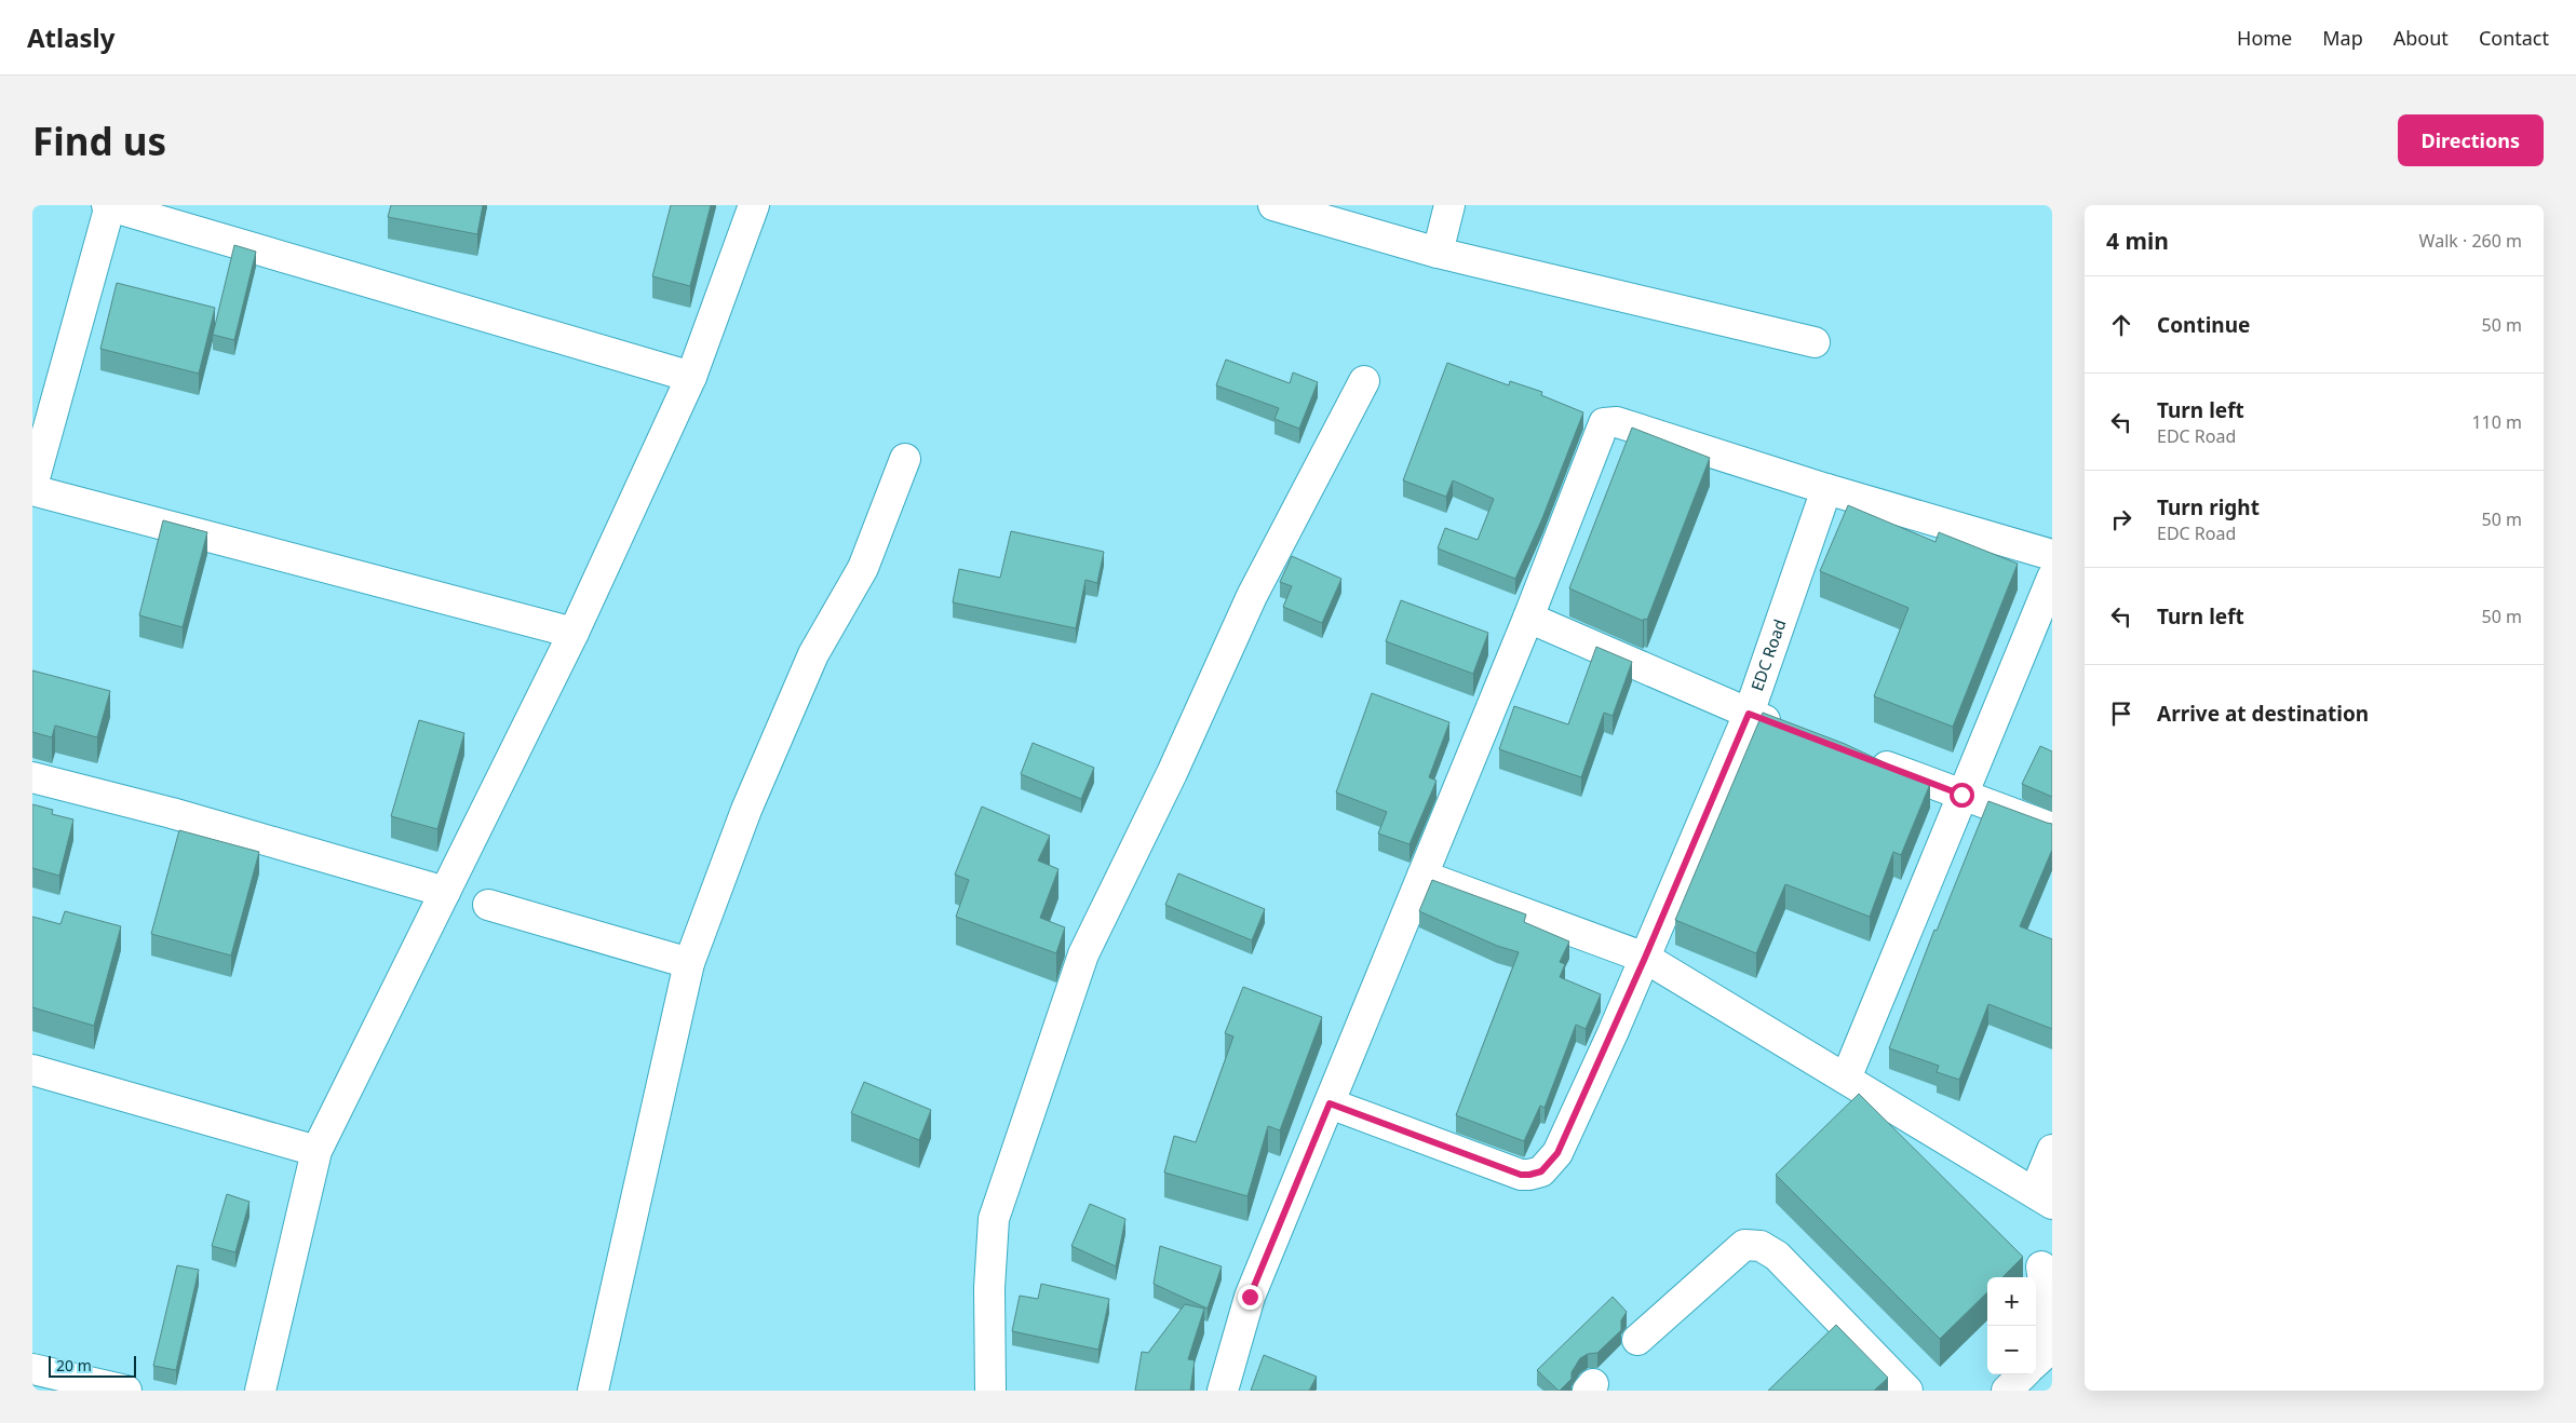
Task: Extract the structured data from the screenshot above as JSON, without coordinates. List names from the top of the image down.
{
  "streets": {
    "street": ["EDC Road"]
  },
  "scale_bar": "20 m",
  "page": {
    "header": "Atlasly",
    "nav": [
      "Home",
      "Map",
      "About",
      "Contact"
    ],
    "buttons": "Directions",
    "title": "Find us",
    "heading": ["4 min", "Walk · 260 m"],
    "list": [
      ["Continue", "50 m"],
      ["Turn left", "EDC Road", "110 m"],
      ["Turn right", "EDC Road", "50 m"],
      ["Turn left", "50 m"],
      "Arrive at destination"
    ],
    "map_buttons": ["+", "−"],
    "scale": "20 m"
  }
}
